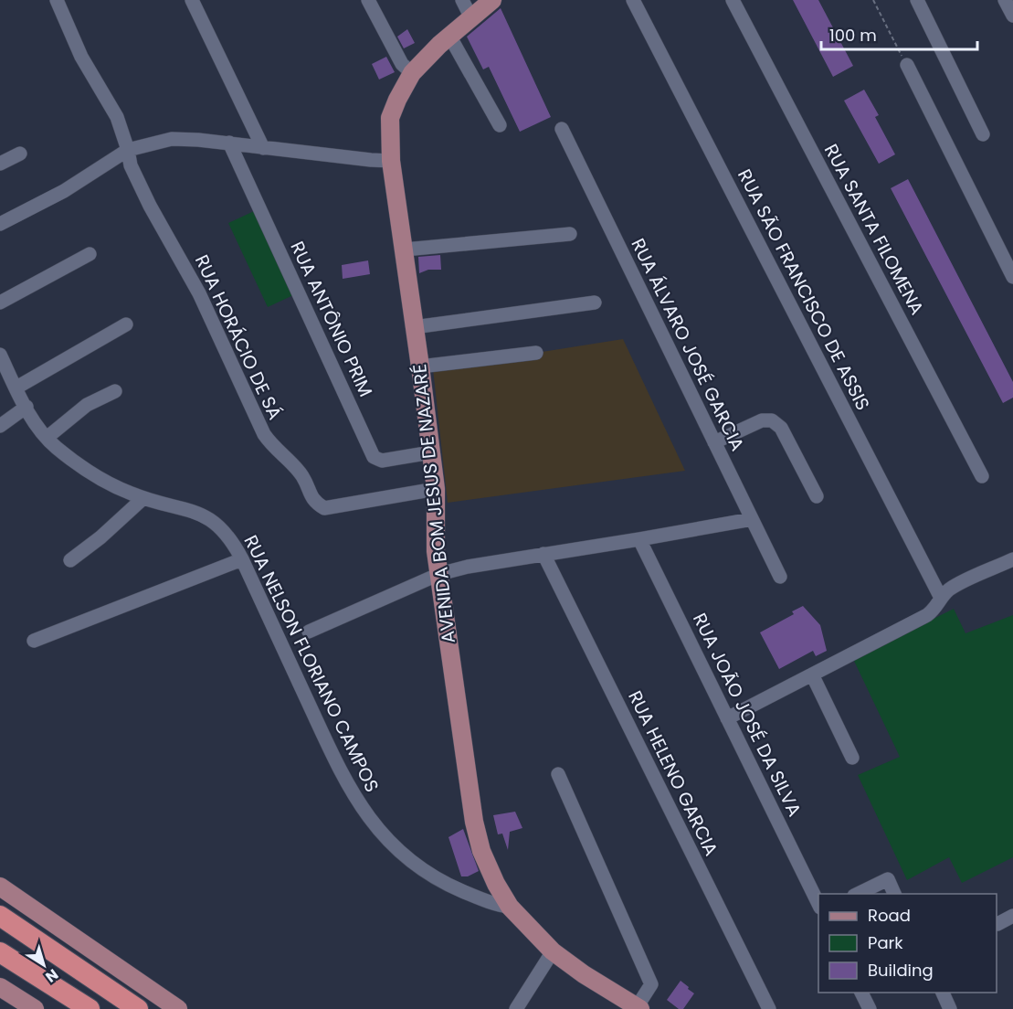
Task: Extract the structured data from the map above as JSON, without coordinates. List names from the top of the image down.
{
  "streets": {
    "main road": ["AVENIDA BOM JESUS DE NAZARÉ"],
    "street": [
      "RUA SANTA FILOMENA",
      "RUA SÃO FRANCISCO DE ASSIS",
      "RUA ANTÔNIO PRIM",
      "RUA HORÁCIO DE SÁ",
      "RUA ÁLVARO JOSÉ GARCIA",
      "RUA NELSON FLORIANO CAMPOS",
      "RUA JOÃO JOSÉ DA SILVA",
      "RUA HELENO GARCIA"
    ]
  },
  "crossings": [
    ["RUA ANTÔNIO PRIM", "AVENIDA BOM JESUS DE NAZARÉ"],
    ["RUA HORÁCIO DE SÁ", "AVENIDA BOM JESUS DE NAZARÉ"],
    ["AVENIDA BOM JESUS DE NAZARÉ", "RUA NELSON FLORIANO CAMPOS"]
  ],
  "legend": ["Road", "Park", "Building"],
  "scale_bar": "100 m",
  "north": "bottom right"
}
